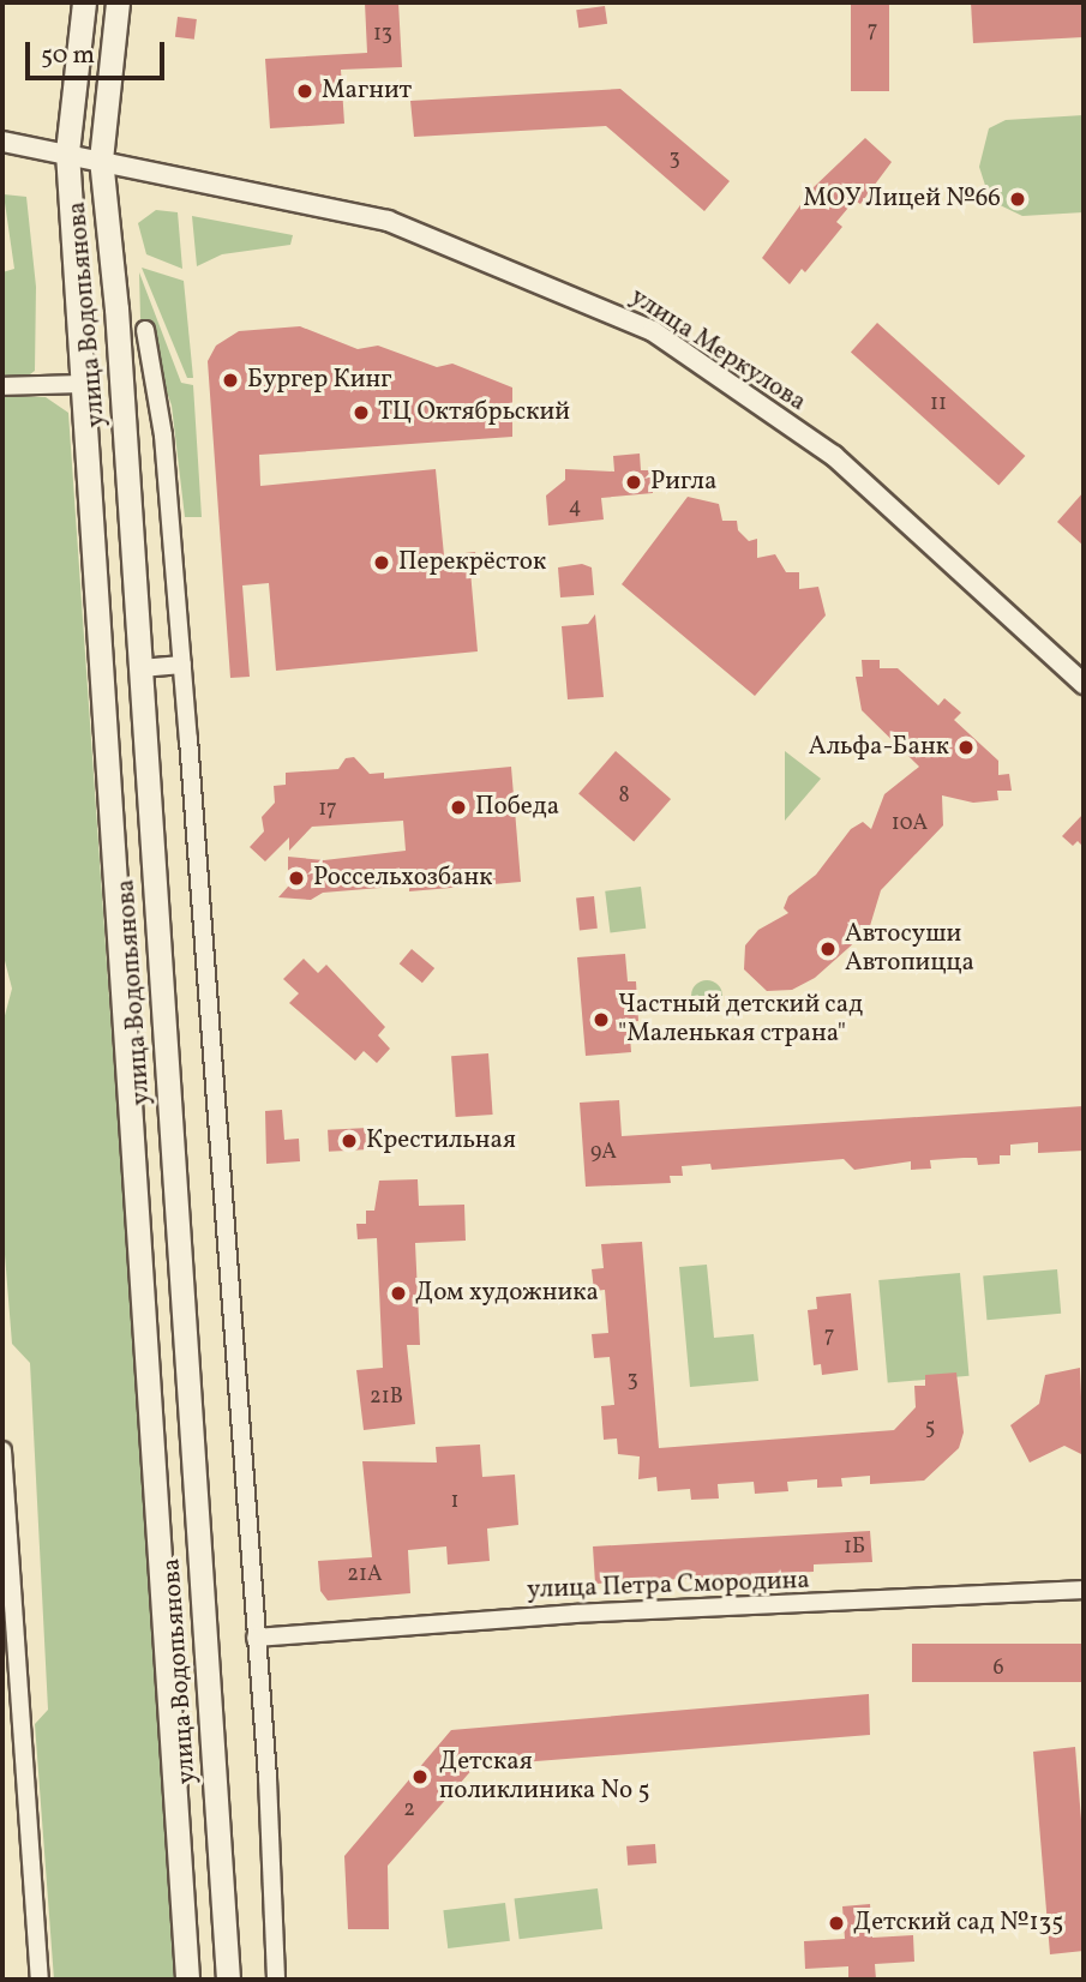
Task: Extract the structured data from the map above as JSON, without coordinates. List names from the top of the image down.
{
  "streets": {
    "main road": ["улица Водопьянова"],
    "street": ["улица Меркулова", "улица Петра Смородина"]
  },
  "crossings": [
    ["улица Водопьянова", "улица Меркулова"]
  ],
  "places": [
    "Магнит",
    "МОУ Лицей №66",
    "Бургер Кинг",
    "ТЦ Октябрьский",
    "Ригла",
    "Перекрёсток",
    "Альфа-Банк",
    "Победа",
    "Россельхозбанк",
    "Автосуши Автопицца",
    "Частный детский сад \"Маленькая страна\"",
    "Крестильная",
    "Дом художника",
    "Детская поликлиника No 5",
    "Детский сад №135"
  ],
  "house_numbers": [
    "7",
    "13",
    "3",
    "11",
    "4",
    "8",
    "17",
    "10А",
    "9А",
    "7",
    "3",
    "21В",
    "5",
    "1",
    "1Б",
    "21А",
    "6",
    "2"
  ],
  "scale_bar": "50 m"
}
